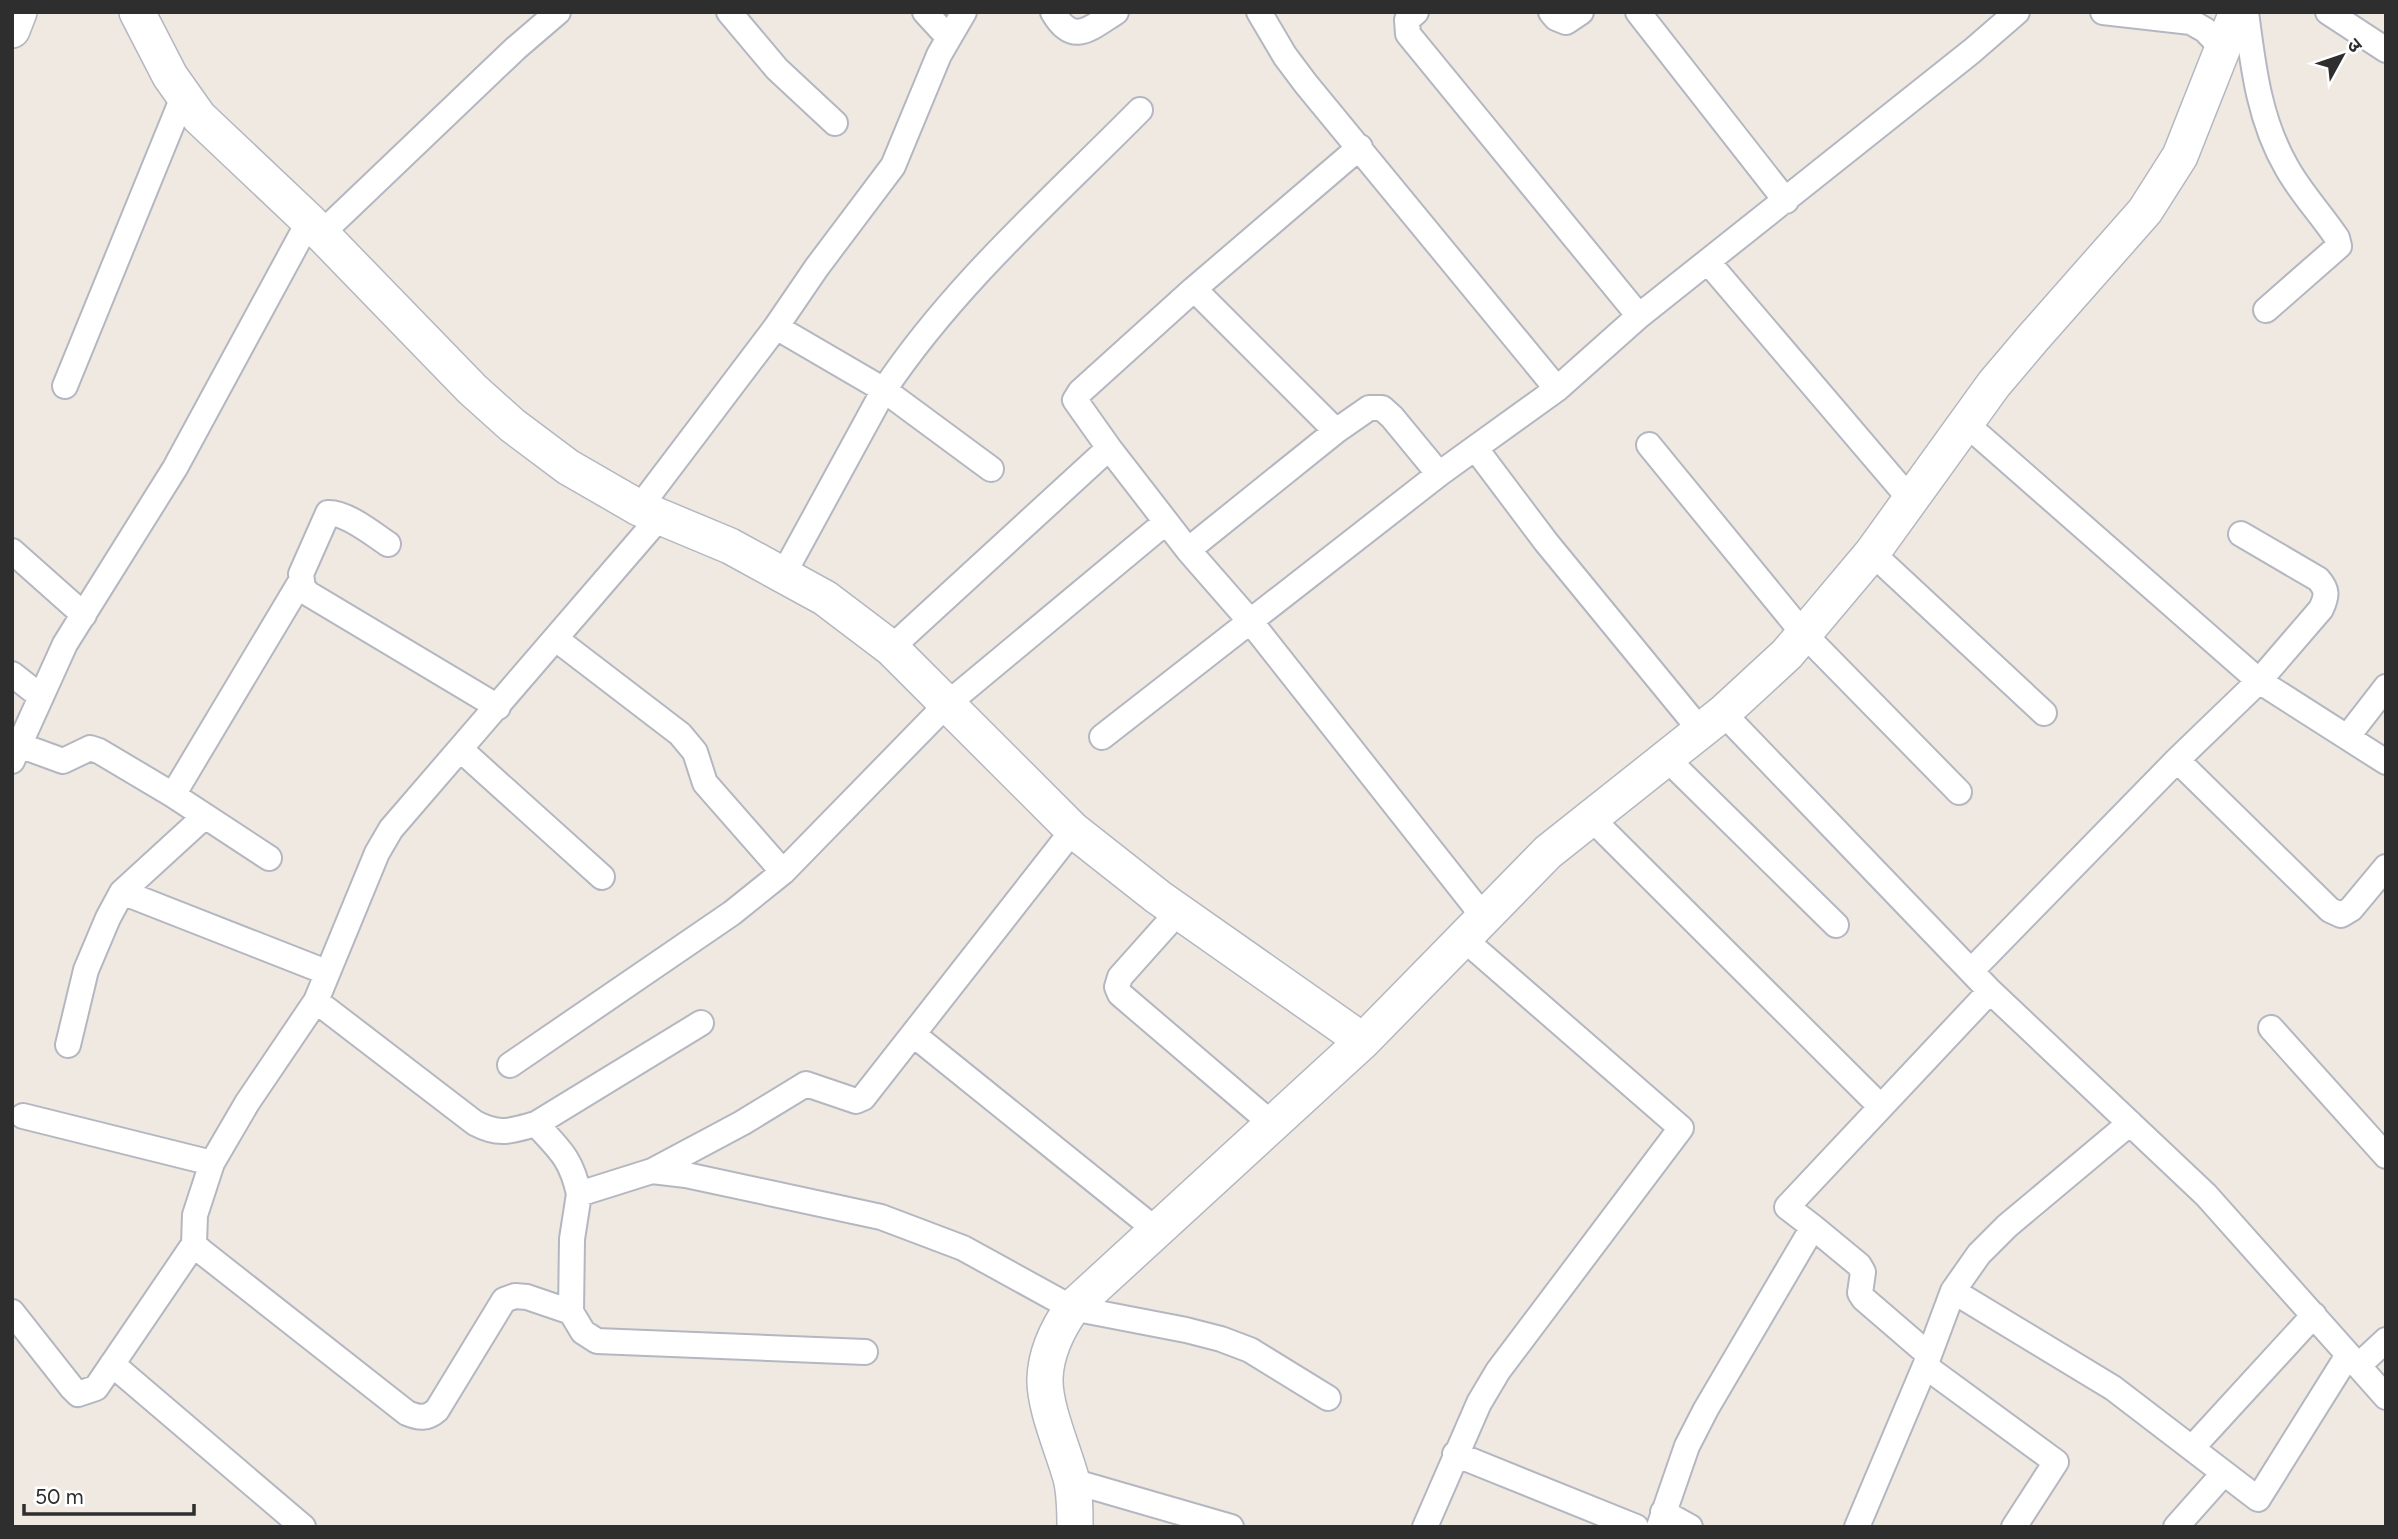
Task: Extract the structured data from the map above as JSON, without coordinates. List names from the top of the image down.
{
  "scale_bar": "50 m",
  "north": "top right"
}
